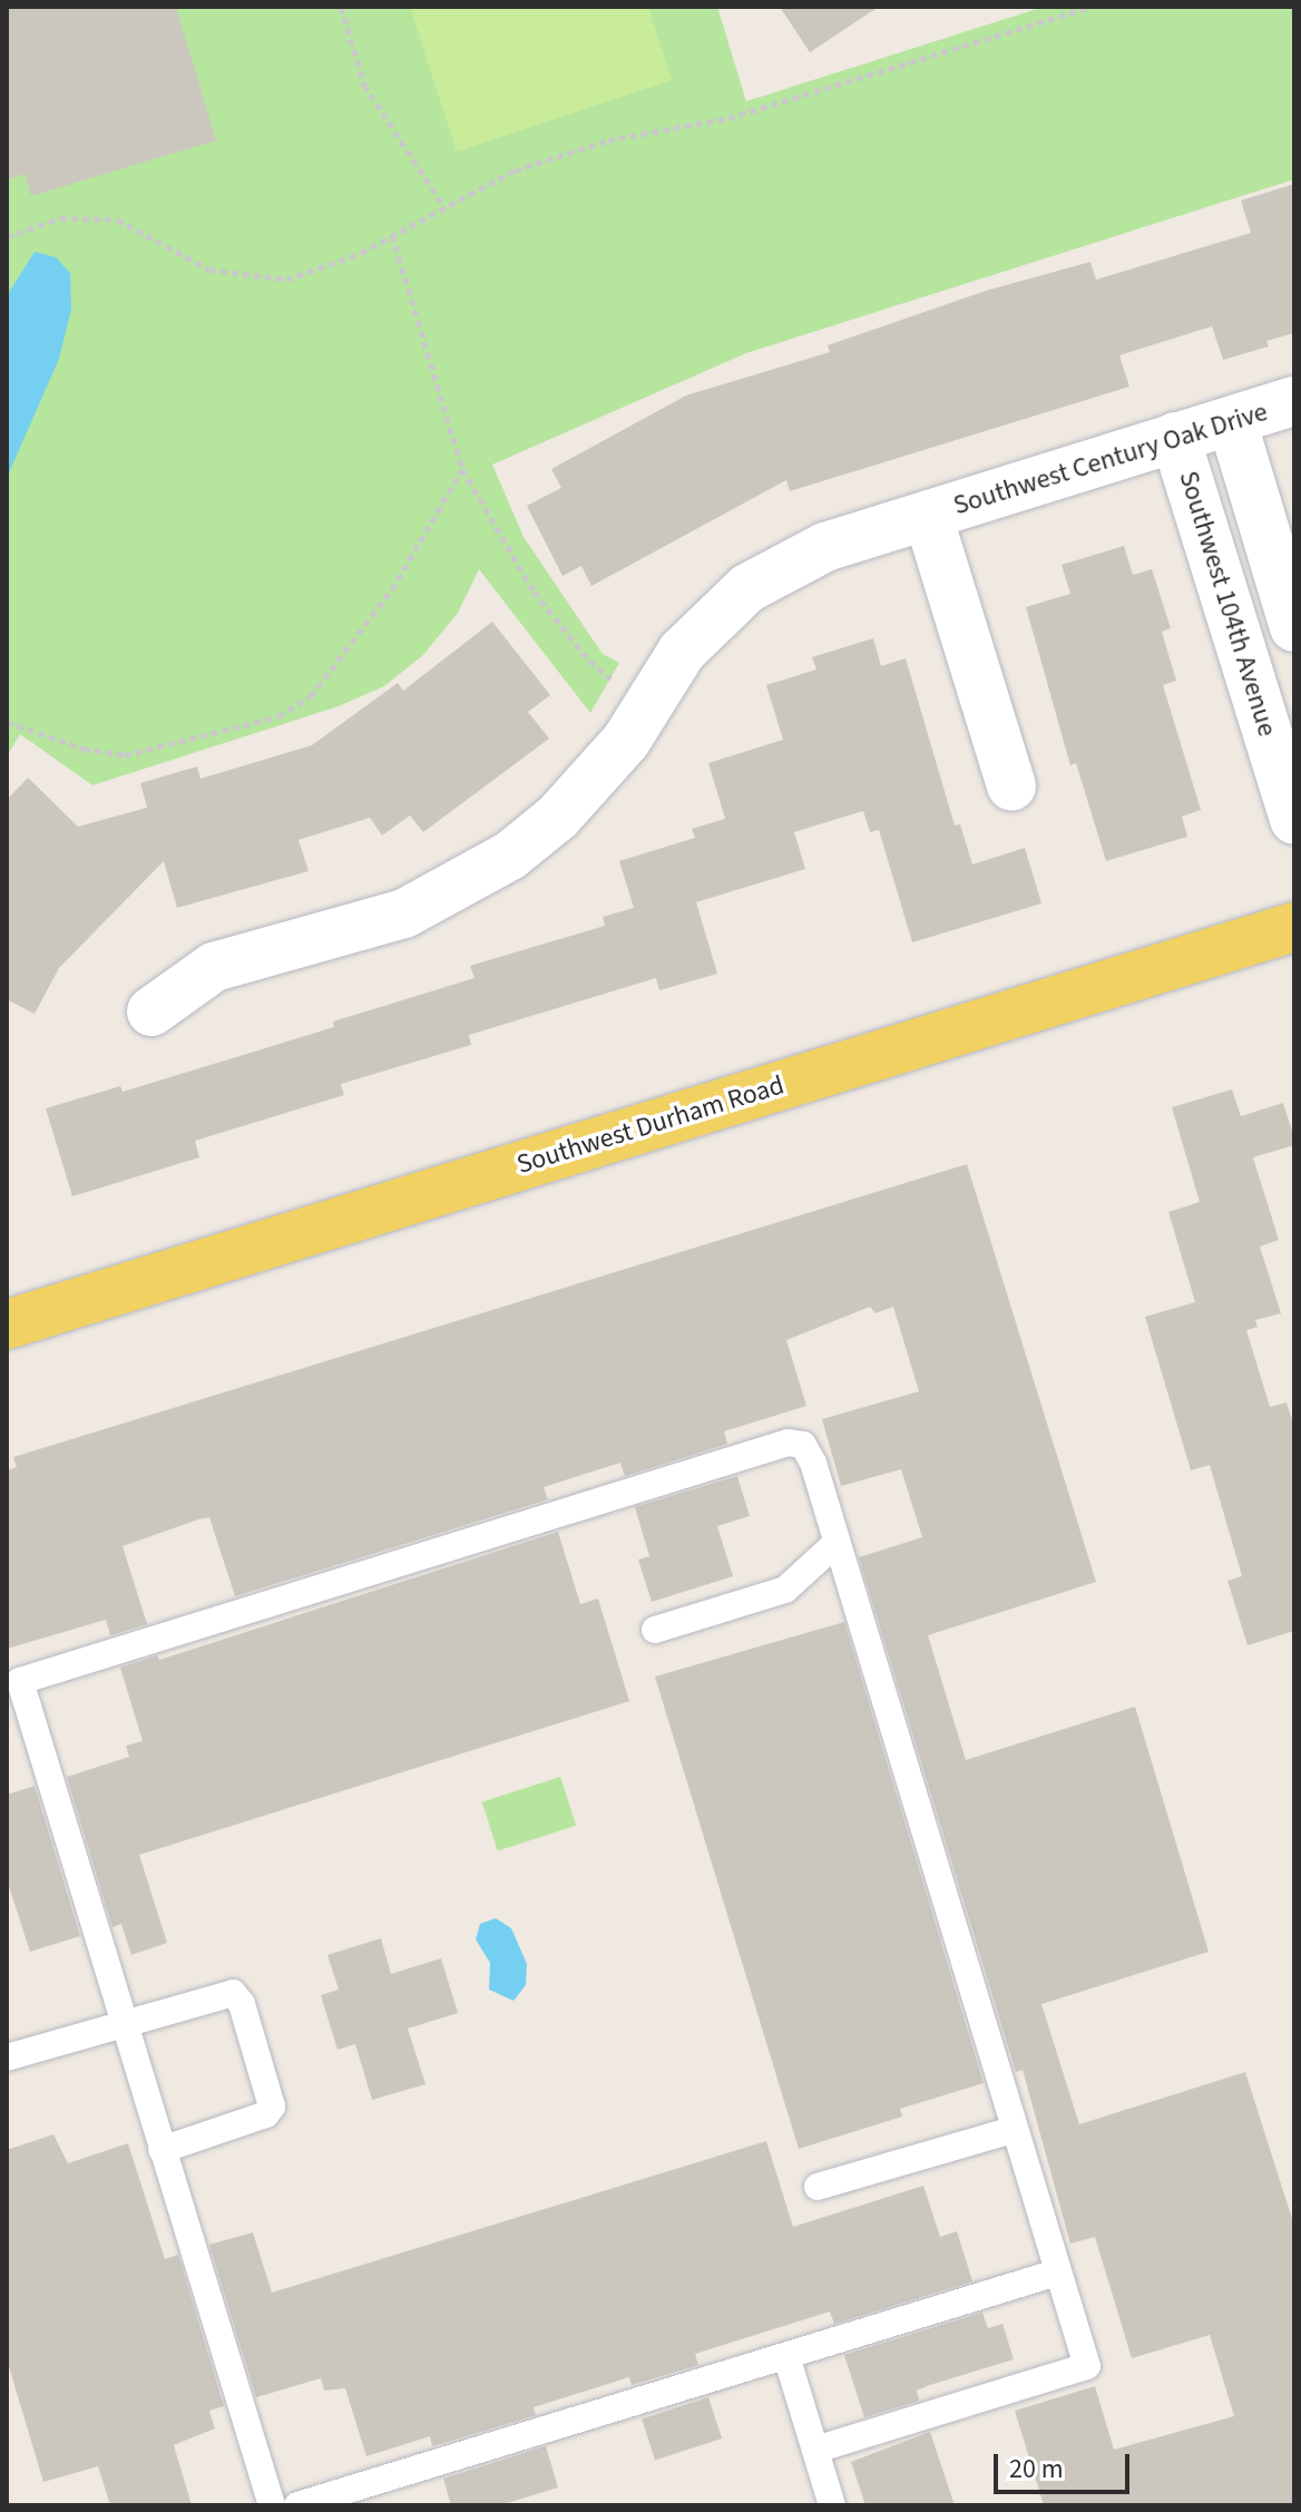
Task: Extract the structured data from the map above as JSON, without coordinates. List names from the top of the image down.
{
  "streets": {
    "main road": ["Southwest Durham Road"],
    "street": ["Southwest Century Oak Drive", "Southwest 104th Avenue"]
  },
  "crossings": [
    ["Southwest Century Oak Drive", "Southwest 104th Avenue"]
  ],
  "scale_bar": "20 m"
}
